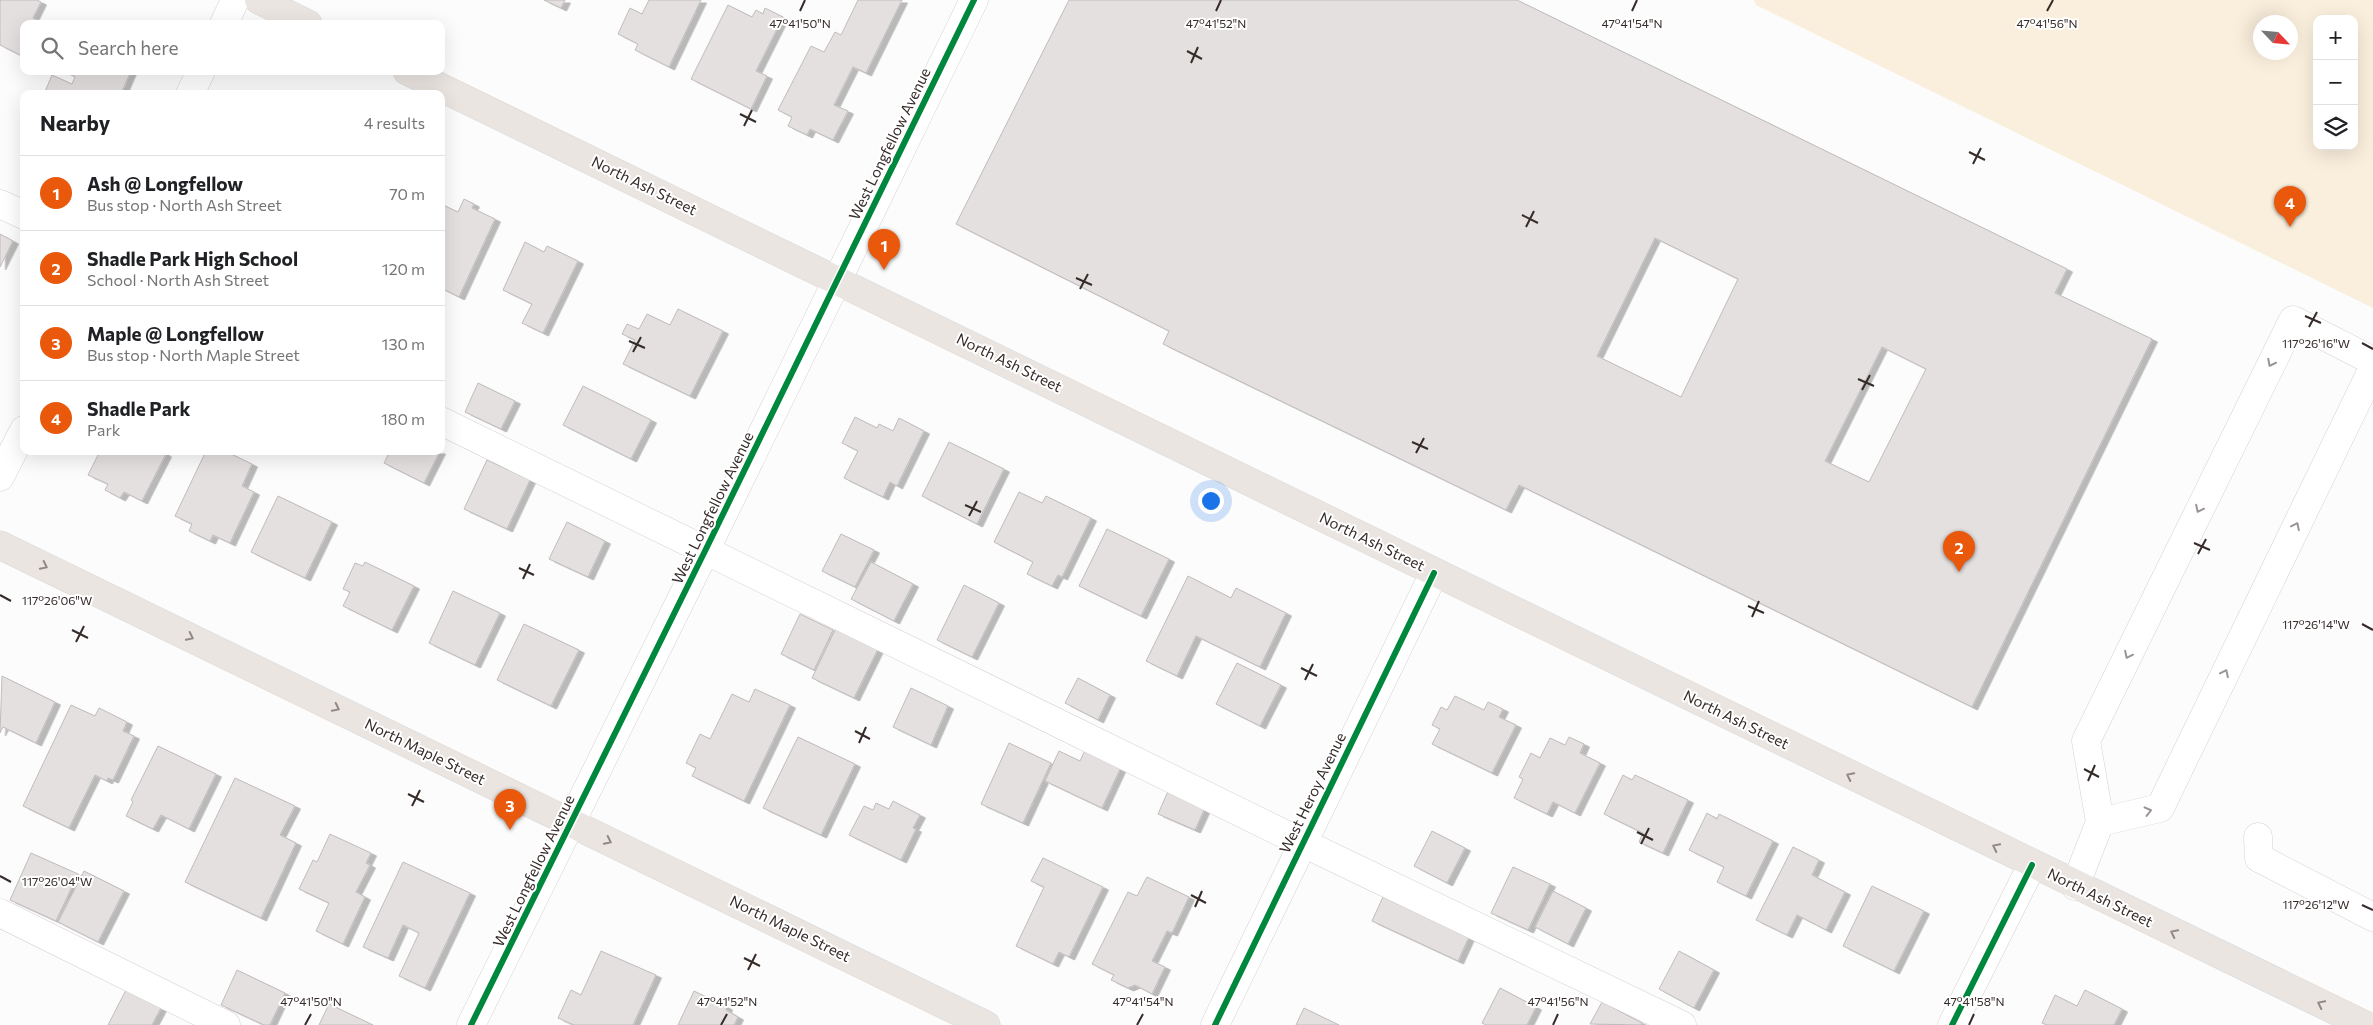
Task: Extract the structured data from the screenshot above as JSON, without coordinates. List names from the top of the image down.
{
  "streets": {
    "main road": ["North Ash Street", "North Maple Street"],
    "street": ["West Longfellow Avenue", "West Heroy Avenue"]
  },
  "crossings": [
    ["West Longfellow Avenue", "North Ash Street"],
    ["West Longfellow Avenue", "North Maple Street"],
    ["North Ash Street", "West Heroy Avenue"]
  ],
  "one_way": ["North Ash Street", "North Maple Street"],
  "north": "bottom right",
  "page": {
    "map_buttons": ["+", "−"],
    "search": "Search here",
    "heading": ["Nearby", "4 results"],
    "list": [
      {
        "mark": "1",
        "name": "Ash @ Longfellow",
        "note": "Bus stop · North Ash Street",
        "value": "70 m"
      },
      {
        "mark": "2",
        "name": "Shadle Park High School",
        "note": "School · North Ash Street",
        "value": "120 m"
      },
      {
        "mark": "3",
        "name": "Maple @ Longfellow",
        "note": "Bus stop · North Maple Street",
        "value": "130 m"
      },
      {
        "mark": "4",
        "name": "Shadle Park",
        "note": "Park",
        "value": "180 m"
      }
    ],
    "pins": [
      "4",
      "1",
      "2",
      "3"
    ]
  },
  "coordinates": [
    "47°41'50\"N",
    "47°41'52\"N",
    "47°41'54\"N",
    "47°41'56\"N",
    "117°26'16\"W",
    "117°26'06\"W",
    "117°26'14\"W",
    "117°26'04\"W",
    "117°26'12\"W",
    "47°41'58\"N"
  ]
}
